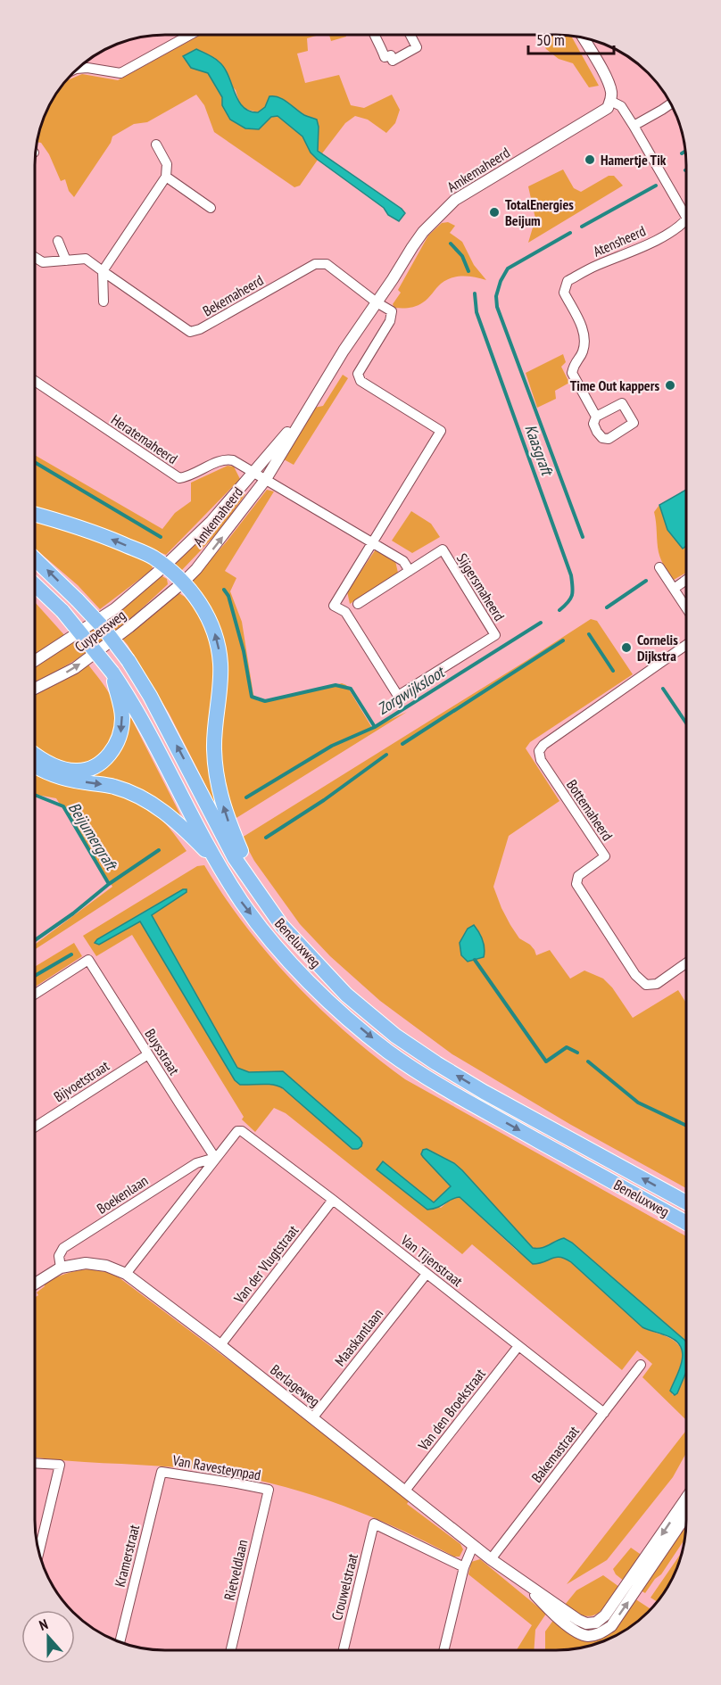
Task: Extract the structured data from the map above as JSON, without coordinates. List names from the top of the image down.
{
  "streets": {
    "highway": ["Beneluxweg"],
    "street": [
      "Amkemaheerd",
      "Atensheerd",
      "Bekemaheerd",
      "Heratemaheerd",
      "Sijgersmaheerd",
      "Cuypersweg",
      "Bottemaheerd",
      "Buysstraat",
      "Bijvoetstraat",
      "Boekenlaan",
      "Van Tijenstraat",
      "Van der Vlugtstraat",
      "Maaskantlaan",
      "Berlageweg",
      "Van den Broekstraat",
      "Bakemastraat",
      "Van Ravesteynpad",
      "Kramerstraat",
      "Rietveldlaan",
      "Crouwelstraat"
    ]
  },
  "crossings": [
    ["Amkemaheerd", "Atensheerd"],
    ["Amkemaheerd", "Bekemaheerd"],
    ["Amkemaheerd", "Heratemaheerd"],
    ["Amkemaheerd", "Sijgersmaheerd"],
    ["Amkemaheerd", "Cuypersweg"],
    ["Bekemaheerd", "Sijgersmaheerd"],
    ["Buysstraat", "Bijvoetstraat"],
    ["Buysstraat", "Boekenlaan"],
    ["Buysstraat", "Van Tijenstraat"],
    ["Boekenlaan", "Van Tijenstraat"],
    ["Boekenlaan", "Berlageweg"],
    ["Van Tijenstraat", "Van der Vlugtstraat"],
    ["Van Tijenstraat", "Maaskantlaan"],
    ["Van Tijenstraat", "Van den Broekstraat"],
    ["Van Tijenstraat", "Bakemastraat"],
    ["Van der Vlugtstraat", "Berlageweg"],
    ["Maaskantlaan", "Berlageweg"],
    ["Berlageweg", "Van den Broekstraat"],
    ["Berlageweg", "Bakemastraat"],
    ["Van Ravesteynpad", "Kramerstraat"],
    ["Van Ravesteynpad", "Rietveldlaan"]
  ],
  "water": ["Kaasgraft", "Zorgwijksloot", "Beijumergraft"],
  "places": [
    "Hamertje Tik",
    "TotalEnergies Beijum",
    "Time Out kappers",
    "Cornelis Dijkstra"
  ],
  "scale_bar": "50 m",
  "north": "top"
}
